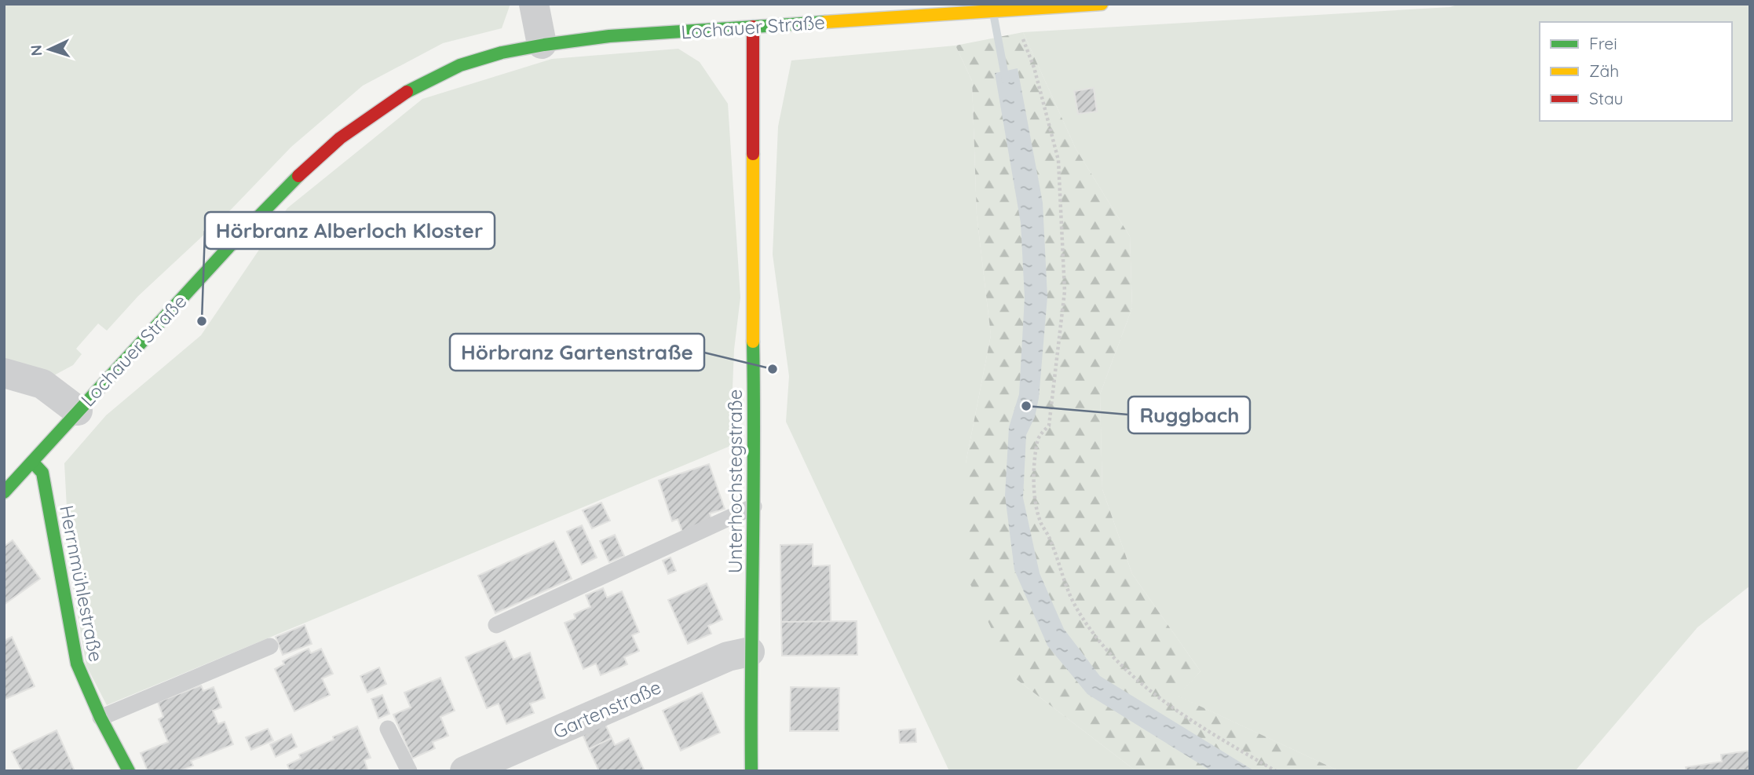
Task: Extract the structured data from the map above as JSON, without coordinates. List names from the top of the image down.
{
  "streets": {
    "street": [
      "Lochauer Straße",
      "Unterhochstegstraße",
      "Herrnmühlestraße",
      "Gartenstraße"
    ]
  },
  "crossings": [
    ["Lochauer Straße", "Unterhochstegstraße"],
    ["Lochauer Straße", "Herrnmühlestraße"],
    ["Unterhochstegstraße", "Gartenstraße"]
  ],
  "places": ["Hörbranz Alberloch Kloster", "Hörbranz Gartenstraße", "Ruggbach"],
  "legend": ["Frei", "Zäh", "Stau"],
  "north": "left"
}
